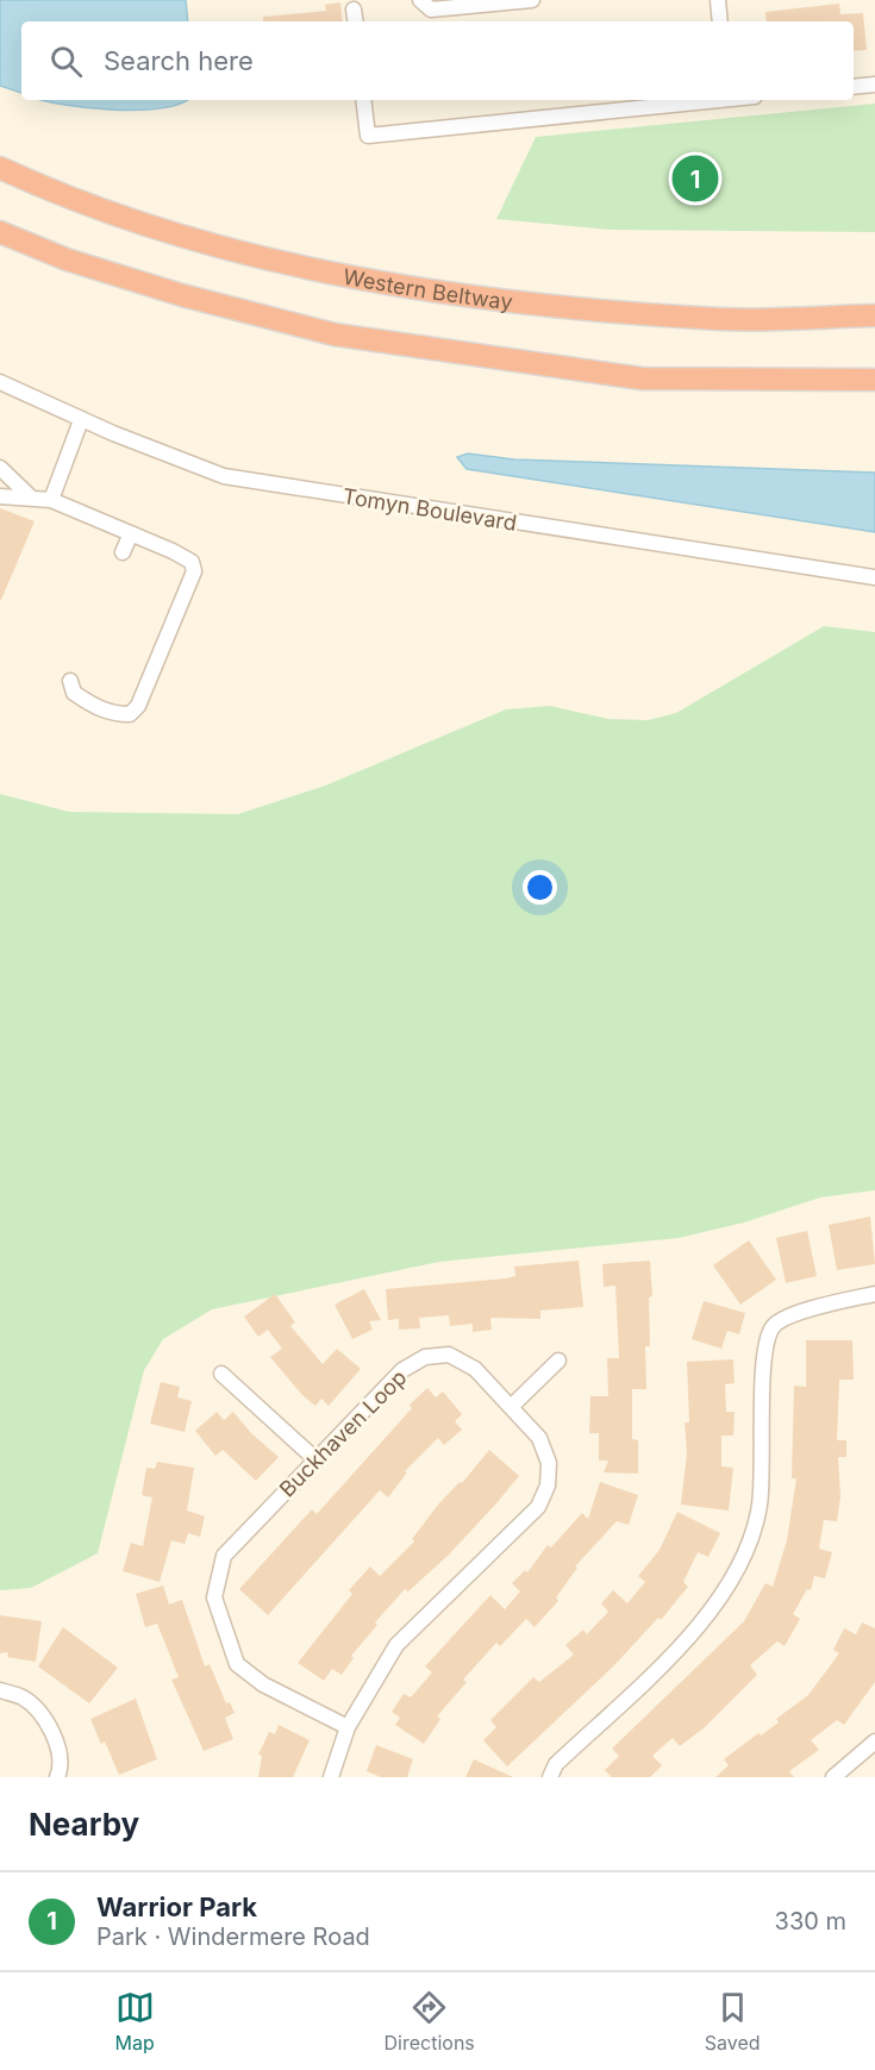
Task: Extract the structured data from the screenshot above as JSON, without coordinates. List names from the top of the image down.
{
  "streets": {
    "highway": ["Western Beltway"],
    "street": ["Tomyn Boulevard", "Buckhaven Loop"]
  },
  "page": {
    "search": "Search here",
    "pins": "1",
    "heading": "Nearby",
    "list": [
      {
        "mark": "1",
        "name": "Warrior Park",
        "note": "Park · Windermere Road",
        "value": "330 m"
      }
    ],
    "nav": ["Map", "Directions", "Saved"]
  }
}
